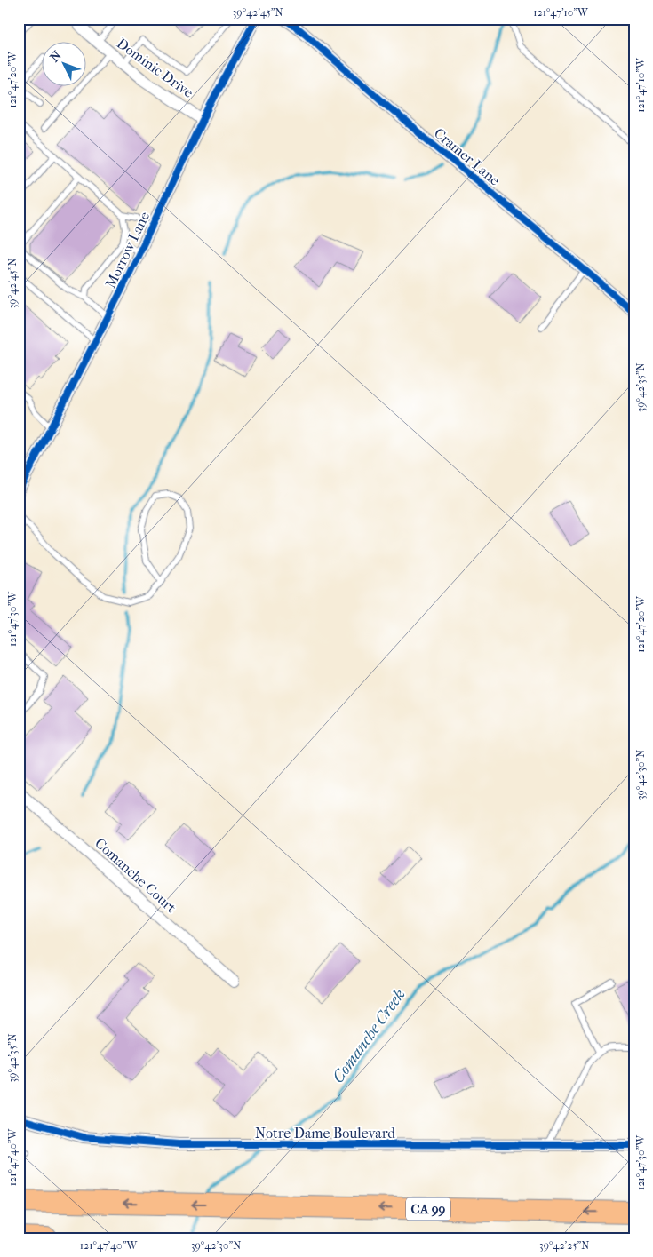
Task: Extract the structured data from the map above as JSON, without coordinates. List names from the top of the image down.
{
  "streets": {
    "highway": ["CA 99"],
    "street": [
      "Dominic Drive",
      "Cramer Lane",
      "Morrow Lane",
      "Comanche Court",
      "Notre Dame Boulevard"
    ]
  },
  "crossings": [
    ["Dominic Drive", "Morrow Lane"]
  ],
  "water": ["Comanche Creek"],
  "north": "top left",
  "coordinates": [
    "39°42'45\"N",
    "121°47'10\"W",
    "121°47'20\"W",
    "39°42'35\"N",
    "121°47'30\"W",
    "39°42'30\"N",
    "121°47'40\"W",
    "39°42'25\"N"
  ]
}
